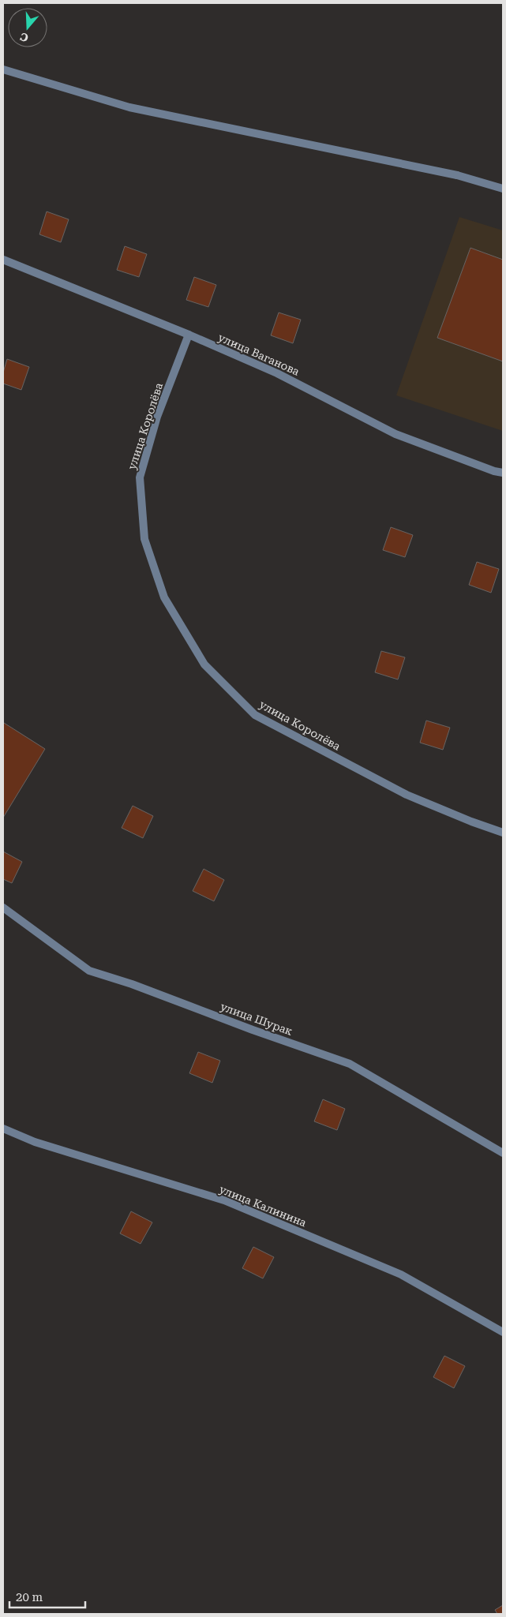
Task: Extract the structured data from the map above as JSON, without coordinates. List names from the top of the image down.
{
  "streets": {
    "street": [
      "улица Ваганова",
      "улица Королёва",
      "улица Шурак",
      "улица Калинина"
    ]
  },
  "crossings": [
    ["улица Ваганова", "улица Королёва"]
  ],
  "scale_bar": "20 m",
  "north": "bottom"
}
